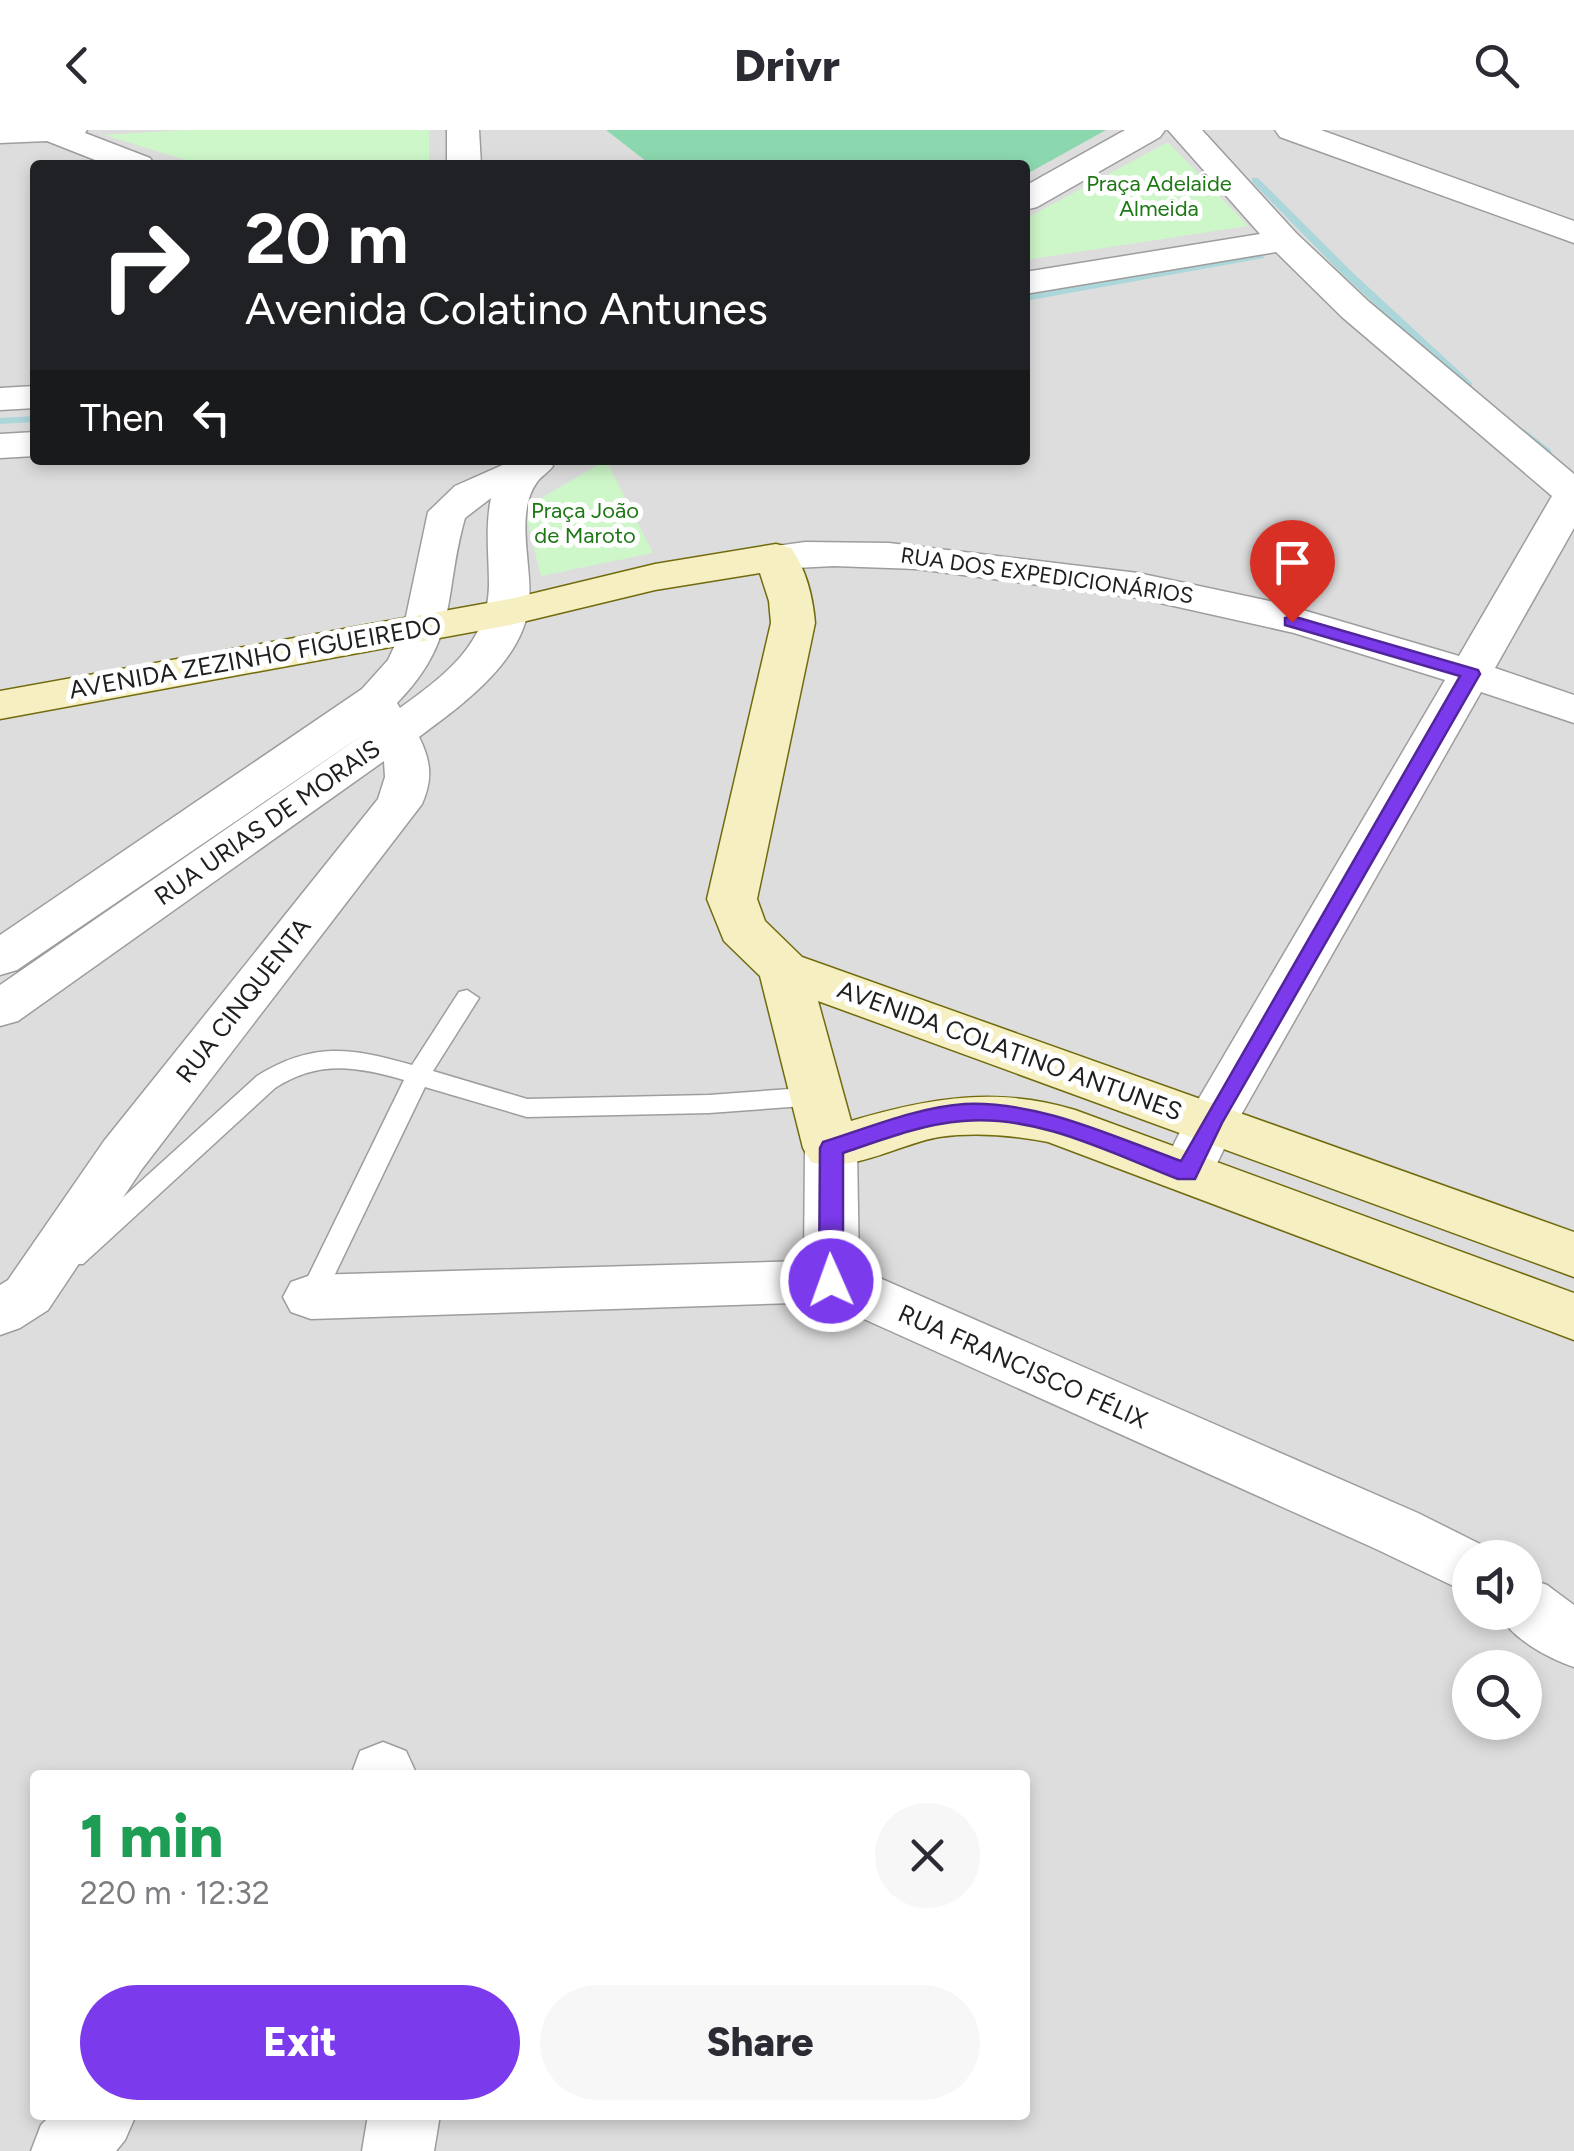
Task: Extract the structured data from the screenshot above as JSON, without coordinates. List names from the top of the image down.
{
  "streets": {
    "main road": ["RUA DOS EXPEDICIONÁRIOS", "AVENIDA ZEZINHO FIGUEIREDO", "AVENIDA COLATINO ANTUNES"],
    "street": ["RUA URIAS DE MORAIS", "RUA CINQUENTA", "RUA FRANCISCO FÉLIX"]
  },
  "crossings": [
    ["RUA DOS EXPEDICIONÁRIOS", "AVENIDA ZEZINHO FIGUEIREDO"],
    ["RUA DOS EXPEDICIONÁRIOS", "RUA URIAS DE MORAIS"],
    ["AVENIDA ZEZINHO FIGUEIREDO", "RUA URIAS DE MORAIS"],
    ["RUA URIAS DE MORAIS", "RUA CINQUENTA"]
  ],
  "parks": ["Praça Adelaide Almeida", "Praça João de Maroto"],
  "page": {
    "header": "Drivr",
    "turn": ["20 m", "Avenida Colatino Antunes"],
    "then": "Then",
    "heading": ["1 min", "220 m · 12:32"],
    "buttons": ["Exit", "Share"]
  }
}
